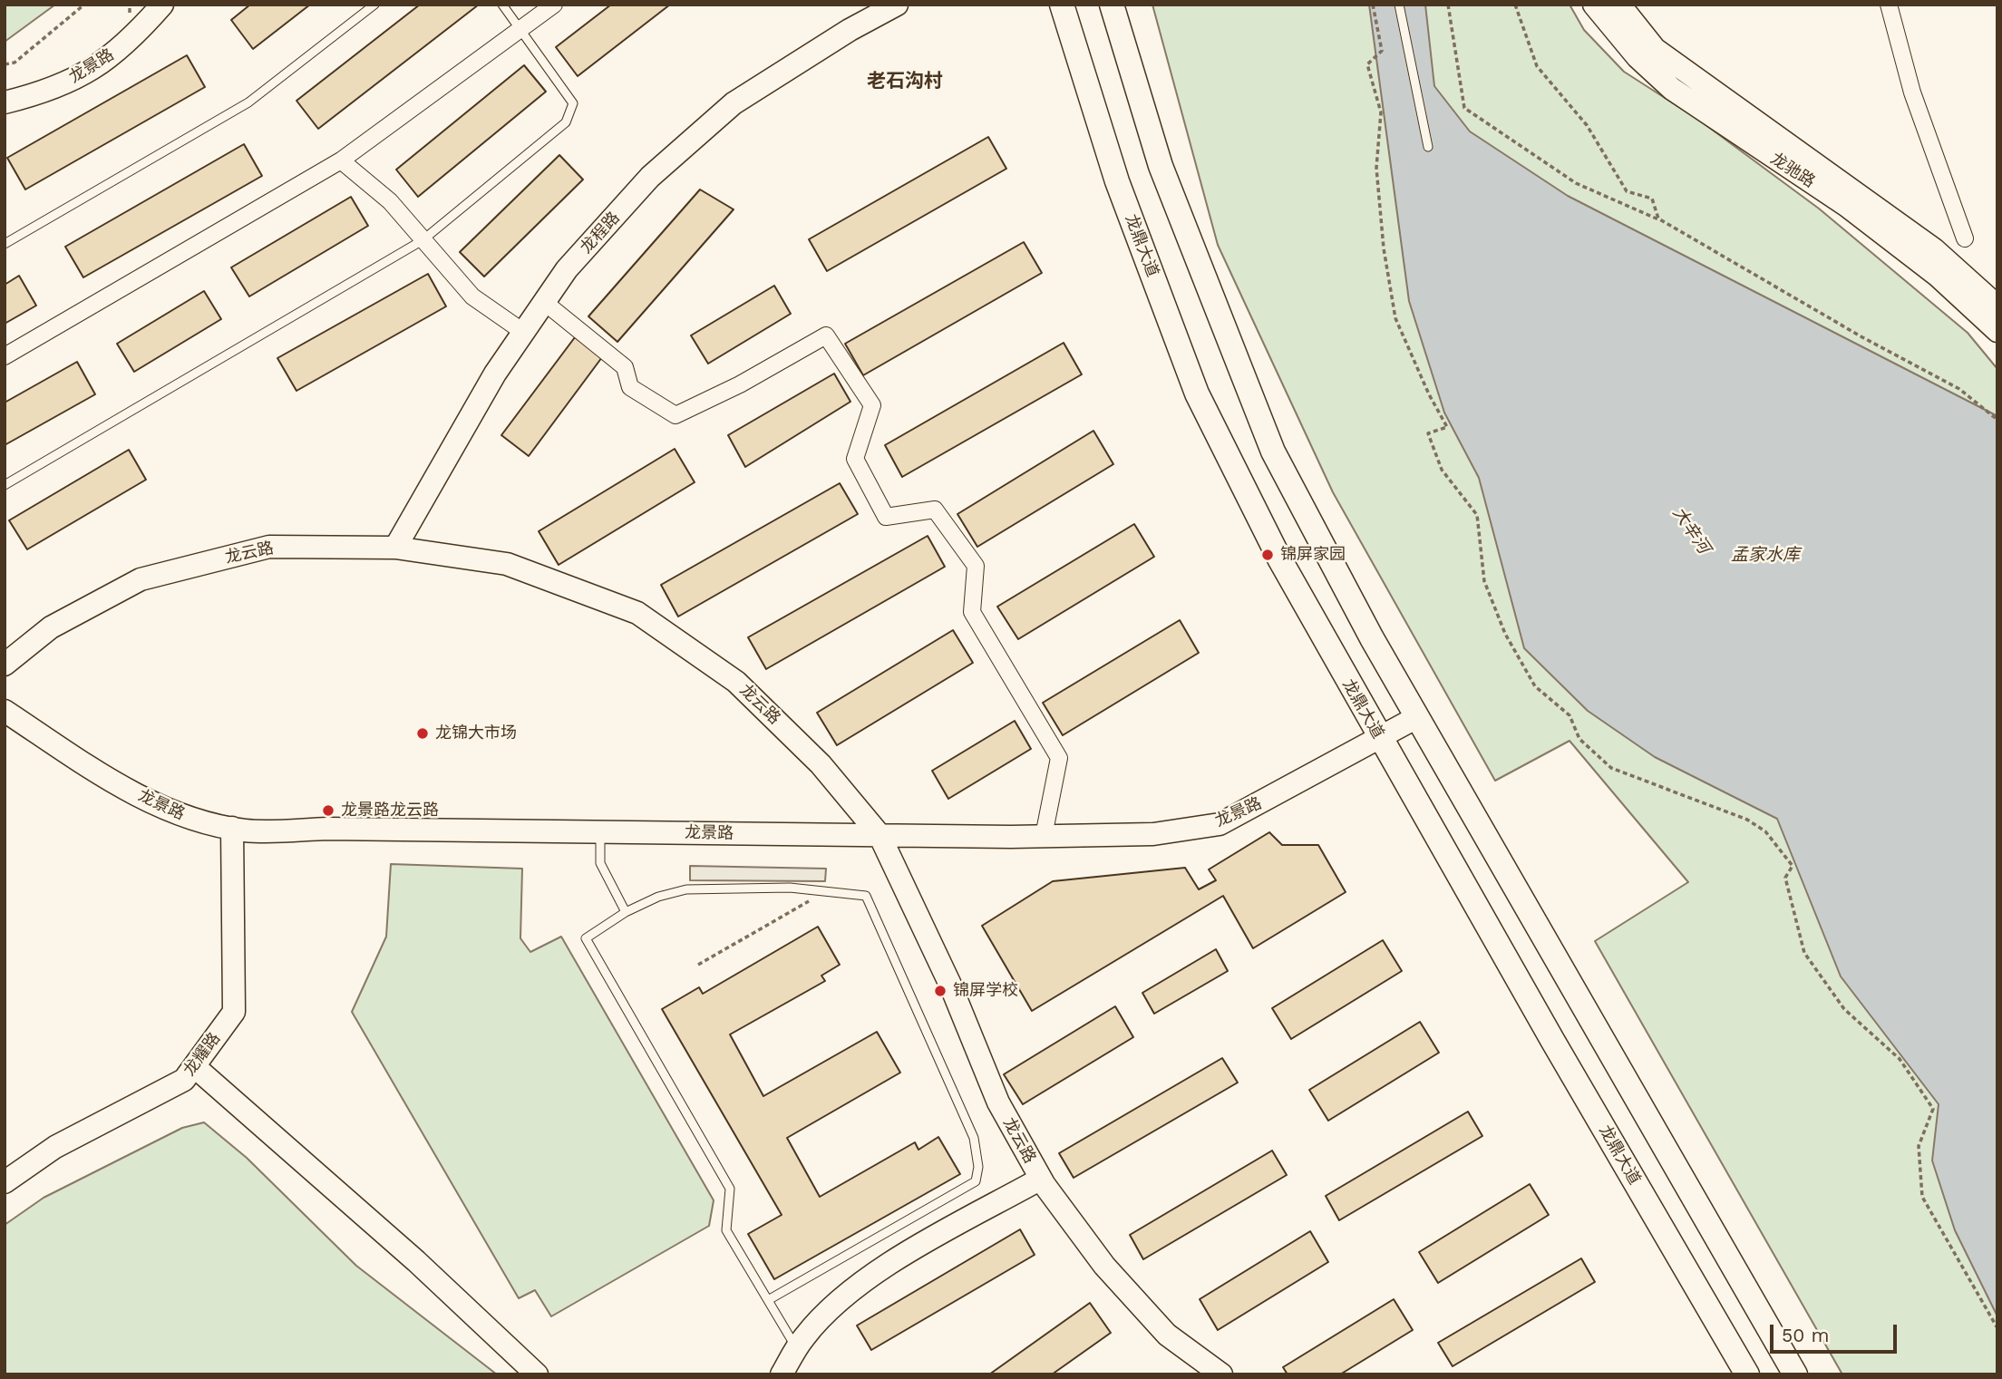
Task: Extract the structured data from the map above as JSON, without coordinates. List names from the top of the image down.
{
  "streets": {
    "main road": ["龙鼎大道"],
    "street": [
      "龙景路",
      "龙驰路",
      "龙程路",
      "龙云路",
      "龙耀路"
    ]
  },
  "crossings": [
    ["龙景路", "龙鼎大道"],
    ["龙景路", "龙云路"],
    ["龙景路", "龙耀路"],
    ["龙程路", "龙云路"]
  ],
  "districts": ["老石沟村"],
  "water": ["大辛河", "孟家水库"],
  "places": [
    "锦屏家园",
    "龙锦大市场",
    "龙景路龙云路",
    "锦屏学校"
  ],
  "scale_bar": "50 m"
}
